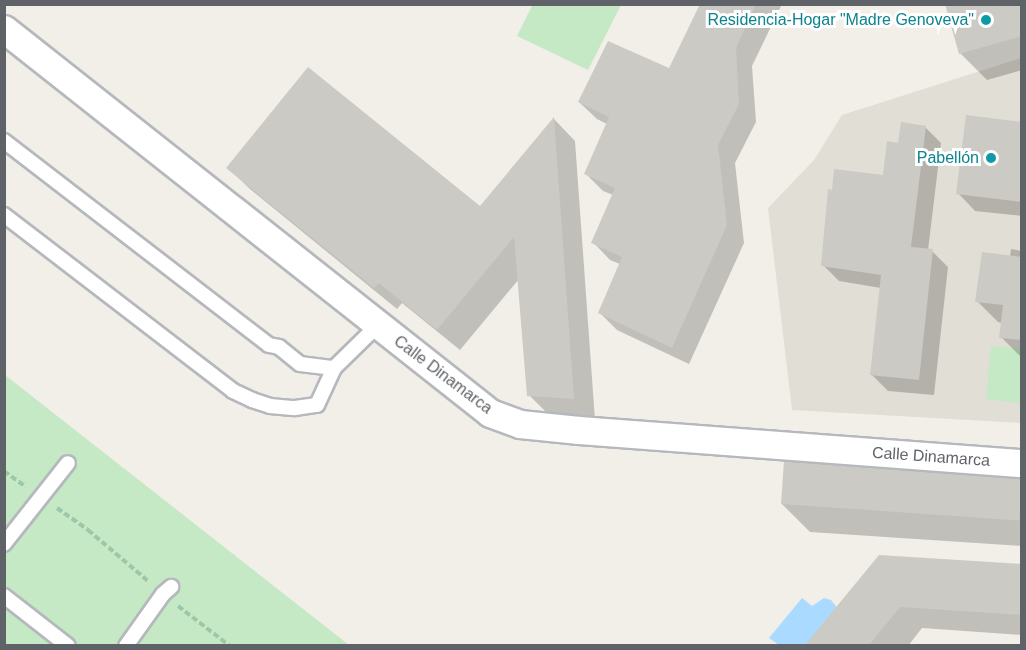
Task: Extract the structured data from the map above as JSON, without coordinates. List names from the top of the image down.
{
  "streets": {
    "street": ["Calle Dinamarca"]
  },
  "places": ["Residencia-Hogar \"Madre Genoveva\"", "Pabellón"]
}
